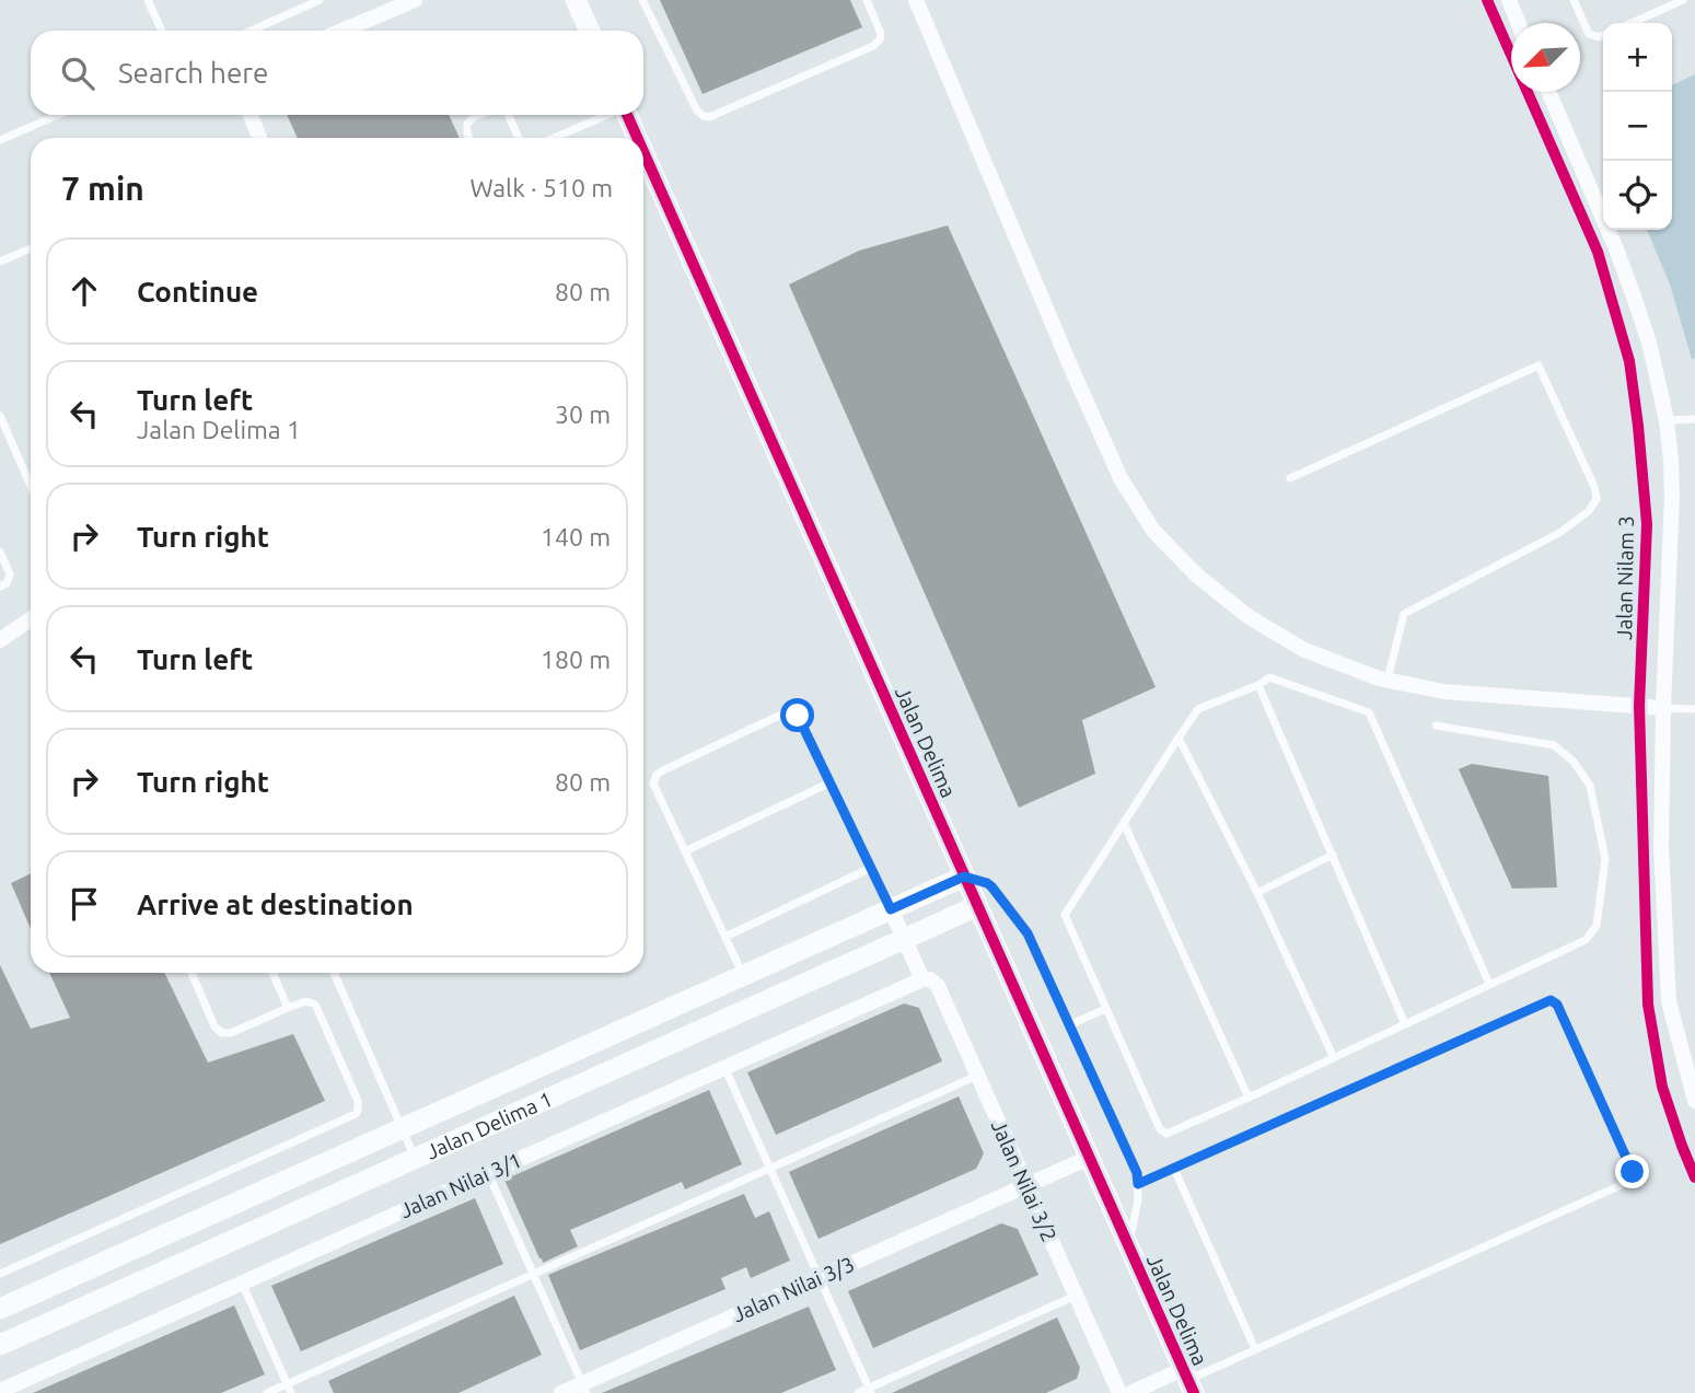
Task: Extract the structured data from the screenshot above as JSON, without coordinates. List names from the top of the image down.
{
  "streets": {
    "street": [
      "Jalan Nilam 3",
      "Jalan Delima",
      "Jalan Delima 1",
      "Jalan Nilai 3/2",
      "Jalan Nilai 3/1",
      "Jalan Nilai 3/3"
    ]
  },
  "crossings": [
    ["Jalan Delima", "Jalan Delima 1"],
    ["Jalan Delima", "Jalan Nilai 3/3"],
    ["Jalan Delima 1", "Jalan Nilai 3/2"],
    ["Jalan Nilai 3/2", "Jalan Nilai 3/1"],
    ["Jalan Nilai 3/2", "Jalan Nilai 3/3"]
  ],
  "north": "bottom left",
  "page": {
    "map_buttons": ["+", "−"],
    "search": "Search here",
    "heading": ["7 min", "Walk · 510 m"],
    "list": [
      ["Continue", "80 m"],
      ["Turn left", "Jalan Delima 1", "30 m"],
      ["Turn right", "140 m"],
      ["Turn left", "180 m"],
      ["Turn right", "80 m"],
      "Arrive at destination"
    ]
  }
}
